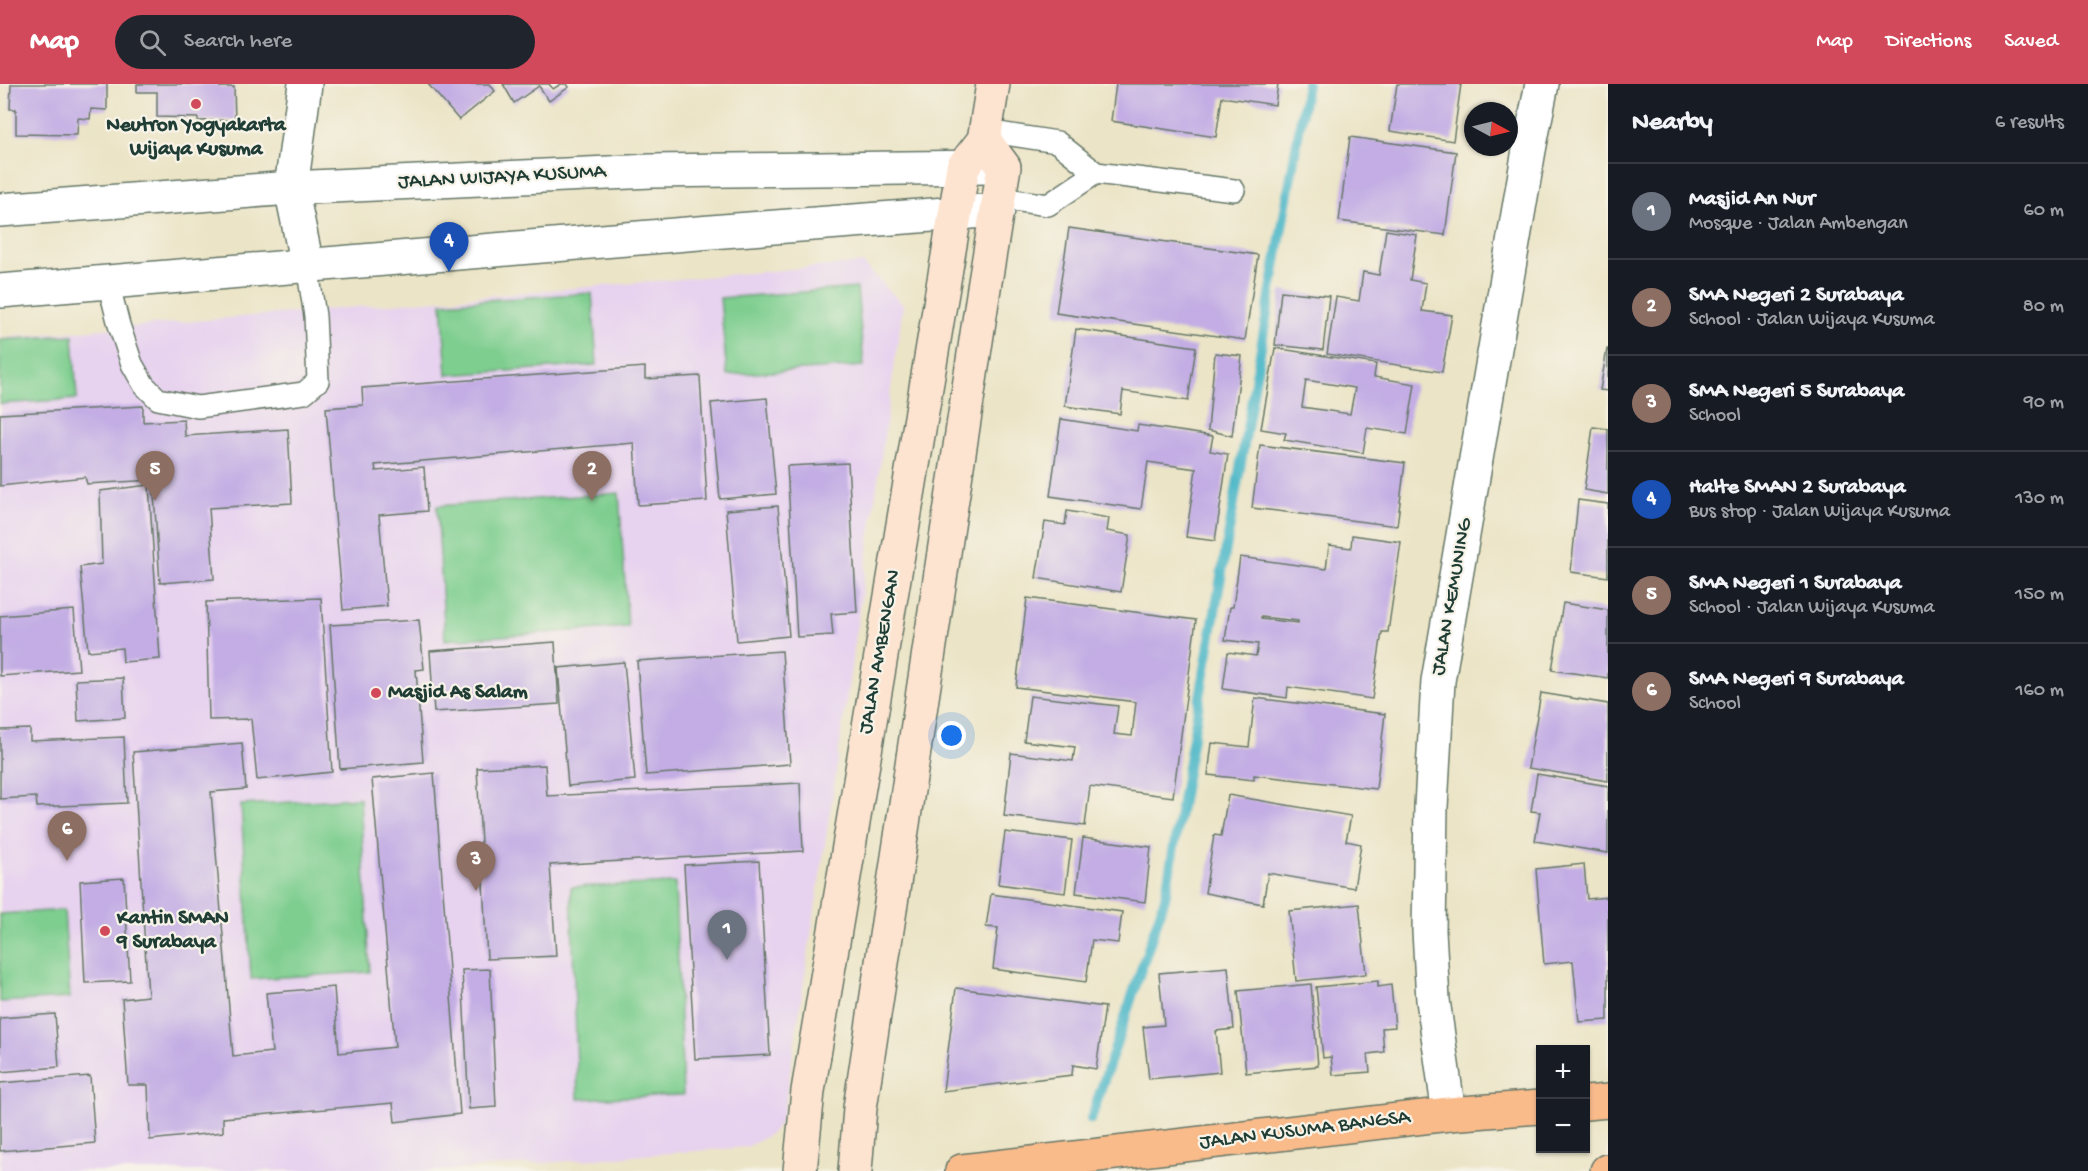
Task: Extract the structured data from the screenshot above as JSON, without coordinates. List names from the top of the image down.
{
  "streets": {
    "highway": ["JALAN KUSUMA BANGSA"],
    "main road": ["JALAN AMBENGAN"],
    "street": ["JALAN WIJAYA KUSUMA", "JALAN KEMUNING"]
  },
  "crossings": [
    ["JALAN WIJAYA KUSUMA", "JALAN AMBENGAN"],
    ["JALAN KEMUNING", "JALAN KUSUMA BANGSA"]
  ],
  "places": ["Neutron Yogyakarta Wijaya Kusuma", "Masjid As Salam", "Kantin SMAN 9 Surabaya"],
  "north": "right",
  "page": {
    "header": "Map",
    "search": "Search here",
    "nav": ["Map", "Directions", "Saved"],
    "heading": ["Nearby", "6 results"],
    "list": [
      {
        "mark": "1",
        "name": "Masjid An Nur",
        "note": "Mosque · Jalan Ambengan",
        "value": "60 m"
      },
      {
        "mark": "2",
        "name": "SMA Negeri 2 Surabaya",
        "note": "School · Jalan Wijaya Kusuma",
        "value": "80 m"
      },
      {
        "mark": "3",
        "name": "SMA Negeri 5 Surabaya",
        "note": "School",
        "value": "90 m"
      },
      {
        "mark": "4",
        "name": "Halte SMAN 2 Surabaya",
        "note": "Bus stop · Jalan Wijaya Kusuma",
        "value": "130 m"
      },
      {
        "mark": "5",
        "name": "SMA Negeri 1 Surabaya",
        "note": "School · Jalan Wijaya Kusuma",
        "value": "150 m"
      },
      {
        "mark": "6",
        "name": "SMA Negeri 9 Surabaya",
        "note": "School",
        "value": "160 m"
      }
    ],
    "pins": [
      "4",
      "2",
      "5",
      "6",
      "3",
      "1"
    ],
    "map_buttons": ["+", "−"]
  }
}
